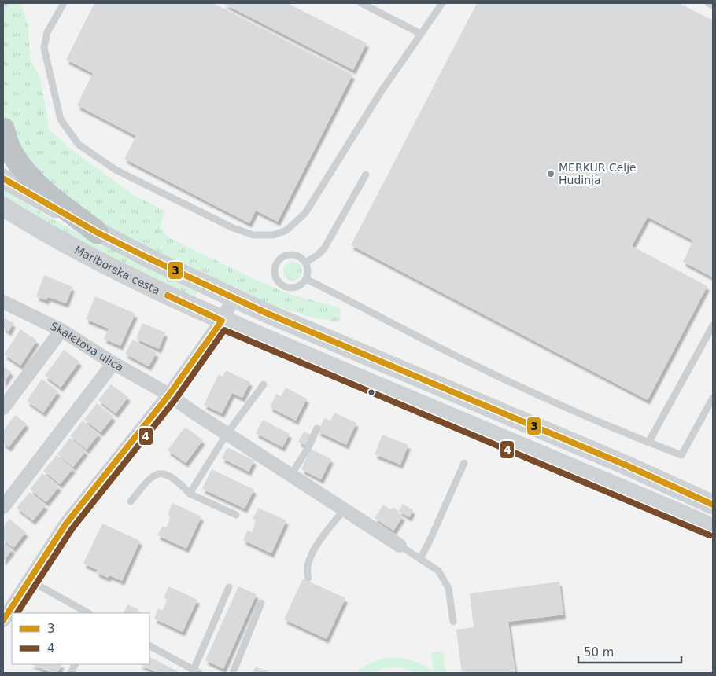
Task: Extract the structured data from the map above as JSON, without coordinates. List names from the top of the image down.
{
  "streets": {
    "main road": ["Mariborska cesta"],
    "street": ["Skaletova ulica"]
  },
  "places": ["MERKUR Celje Hudinja"],
  "lines": ["transit line 3", "transit line 4"],
  "legend": ["3", "4"],
  "scale_bar": "50 m"
}
